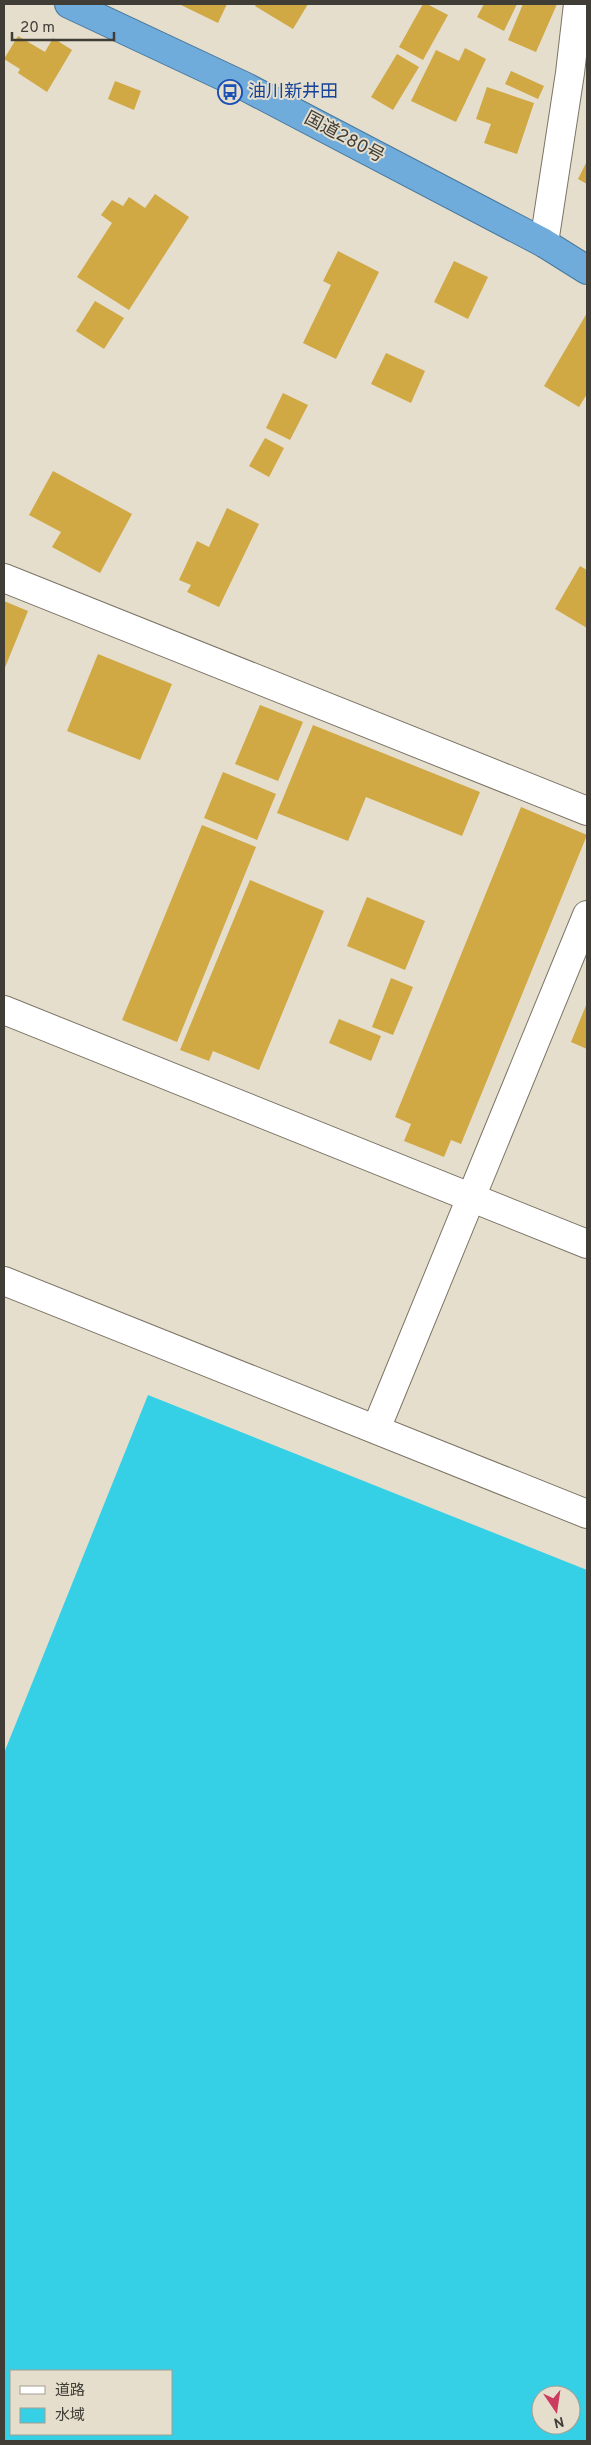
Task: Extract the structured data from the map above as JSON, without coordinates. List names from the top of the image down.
{
  "streets": {
    "highway": ["国道280号"]
  },
  "places": {
    "bus stop": ["油川新井田"]
  },
  "legend": ["道路", "水域"],
  "scale_bar": "20 m",
  "north": "bottom"
}
